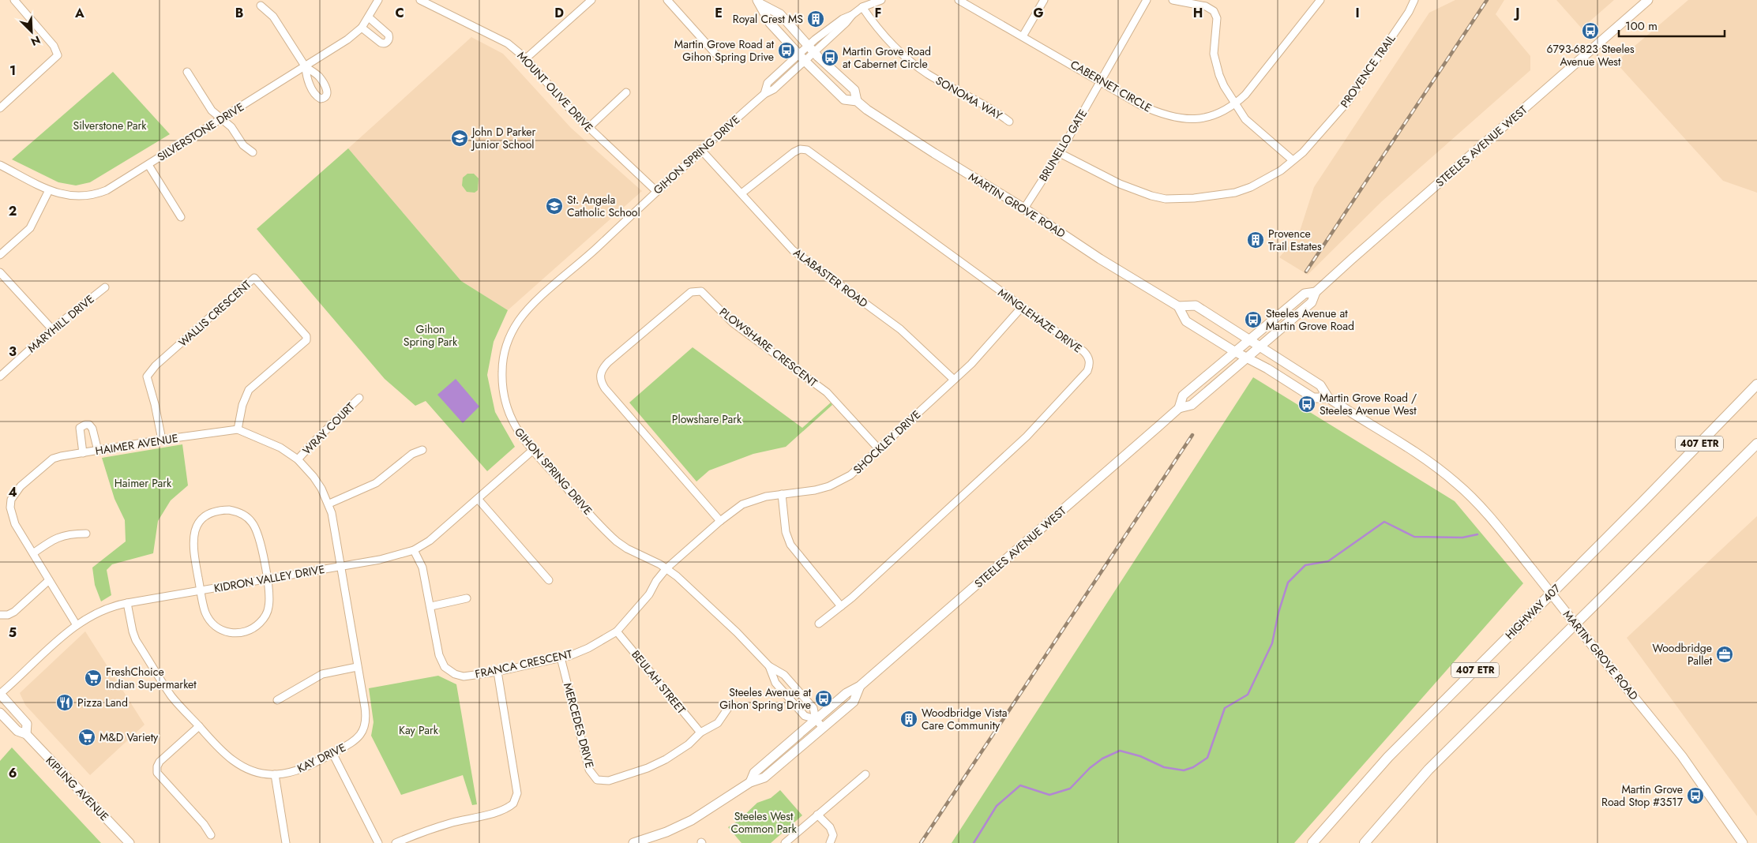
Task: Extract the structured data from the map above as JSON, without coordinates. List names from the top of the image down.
{
  "streets": {
    "highway": ["407 ETR", "HIGHWAY 407"],
    "main road": ["STEELES AVENUE WEST", "MARTIN GROVE ROAD", "KIPLING AVENUE"],
    "street": [
      "PROVENCE TRAIL",
      "CABERNET CIRCLE",
      "MOUNT OLIVE DRIVE",
      "SONOMA WAY",
      "SILVERSTONE DRIVE",
      "BRUNELLO GATE",
      "GIHON SPRING DRIVE",
      "ALABASTER ROAD",
      "WALLIS CRESCENT",
      "MINGLEHAZE DRIVE",
      "MARYHILL DRIVE",
      "PLOWSHARE CRESCENT",
      "WRAY COURT",
      "SHOCKLEY DRIVE",
      "HAIMER AVENUE",
      "KIDRON VALLEY DRIVE",
      "FRANCA CRESCENT",
      "BEULAH STREET",
      "MERCEDES DRIVE",
      "KAY DRIVE"
    ]
  },
  "crossings": [
    ["PROVENCE TRAIL", "BRUNELLO GATE"],
    ["CABERNET CIRCLE", "BRUNELLO GATE"],
    ["MOUNT OLIVE DRIVE", "GIHON SPRING DRIVE"],
    ["BRUNELLO GATE", "MARTIN GROVE ROAD"],
    ["STEELES AVENUE WEST", "GIHON SPRING DRIVE"],
    ["STEELES AVENUE WEST", "MARTIN GROVE ROAD"],
    ["GIHON SPRING DRIVE", "MARTIN GROVE ROAD"],
    ["GIHON SPRING DRIVE", "ALABASTER ROAD"],
    ["GIHON SPRING DRIVE", "SHOCKLEY DRIVE"],
    ["GIHON SPRING DRIVE", "KIDRON VALLEY DRIVE"],
    ["GIHON SPRING DRIVE", "FRANCA CRESCENT"],
    ["ALABASTER ROAD", "MINGLEHAZE DRIVE"],
    ["ALABASTER ROAD", "SHOCKLEY DRIVE"],
    ["WALLIS CRESCENT", "HAIMER AVENUE"],
    ["MINGLEHAZE DRIVE", "SHOCKLEY DRIVE"],
    ["PLOWSHARE CRESCENT", "SHOCKLEY DRIVE"],
    ["SHOCKLEY DRIVE", "FRANCA CRESCENT"],
    ["HAIMER AVENUE", "KIDRON VALLEY DRIVE"],
    ["KIDRON VALLEY DRIVE", "FRANCA CRESCENT"],
    ["KIDRON VALLEY DRIVE", "KAY DRIVE"],
    ["KIDRON VALLEY DRIVE", "KIPLING AVENUE"],
    ["FRANCA CRESCENT", "BEULAH STREET"],
    ["FRANCA CRESCENT", "MERCEDES DRIVE"],
    ["BEULAH STREET", "MERCEDES DRIVE"]
  ],
  "parks": [
    "Silverstone Park",
    "Gihon Spring Park",
    "Plowshare Park",
    "Haimer Park",
    "Kay Park",
    "Steeles West Common Park"
  ],
  "places": {
    "building": ["Royal Crest MS", "Provence Trail Estates", "Woodbridge Vista Care Community"],
    "bus stop": [
      "6793-6823 Steeles Avenue West",
      "Martin Grove Road at Gihon Spring Drive",
      "Martin Grove Road at Cabernet Circle",
      "Steeles Avenue at Martin Grove Road",
      "Martin Grove Road / Steeles Avenue West",
      "Steeles Avenue at Gihon Spring Drive",
      "Martin Grove Road Stop #3517"
    ],
    "school or university": ["John D Parker Junior School", "St. Angela Catholic School"],
    "office": ["Woodbridge Pallet"],
    "supermarket": ["FreshChoice Indian Supermarket", "M&D Variety"],
    "restaurant": ["Pizza Land"]
  },
  "scale_bar": "100 m",
  "north": "bottom right",
  "grid": {
    "columns": [
      "A",
      "B",
      "C",
      "D",
      "E",
      "F",
      "G",
      "H",
      "I",
      "J"
    ],
    "rows": [
      "1",
      "2",
      "3",
      "4",
      "5",
      "6"
    ]
  }
}
